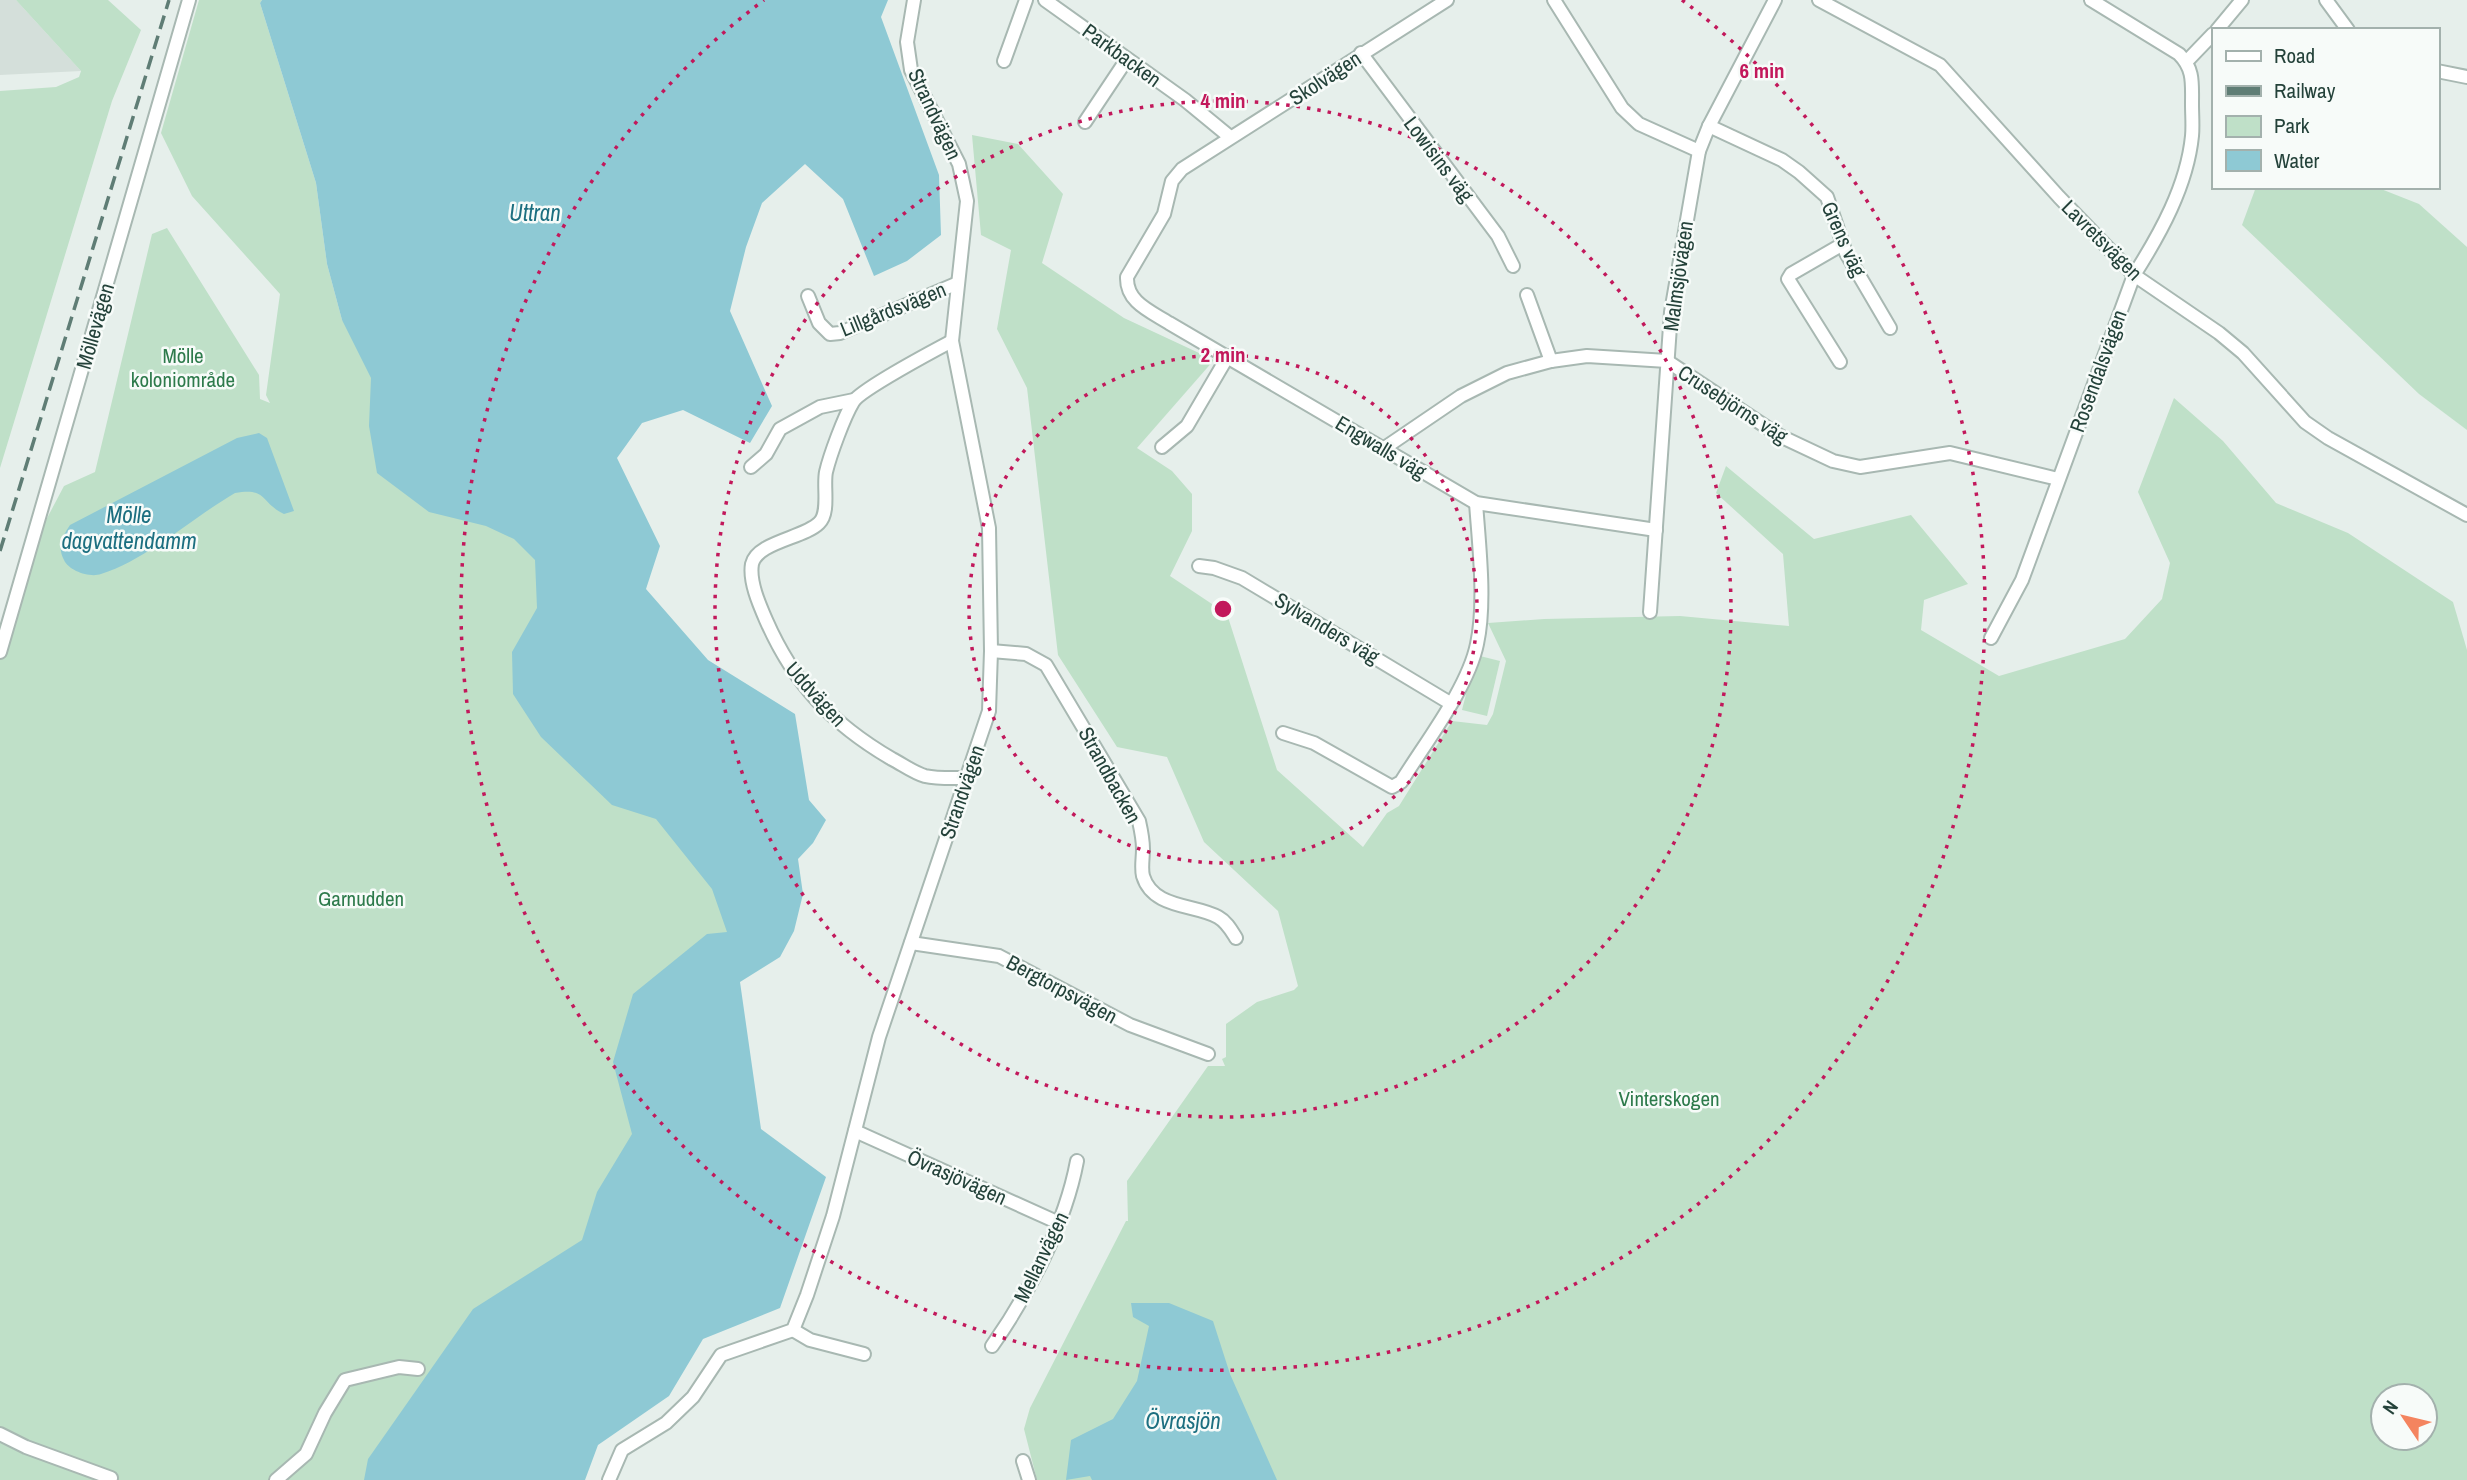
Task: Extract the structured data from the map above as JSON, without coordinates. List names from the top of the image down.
{
  "streets": {
    "street": [
      "Parkbacken",
      "Skolvägen",
      "Strandvägen",
      "Lowisins väg",
      "Grens väg",
      "Lavretsvägen",
      "Malmsjövägen",
      "Lillgårdsvägen",
      "Möllevägen",
      "Rosendalsvägen",
      "Crusebjörns väg",
      "Engwalls väg",
      "Sylvanders väg",
      "Uddvägen",
      "Strandbacken",
      "Bergtorpsvägen",
      "Övrasjövägen",
      "Mellanvägen"
    ]
  },
  "crossings": [
    ["Parkbacken", "Skolvägen"],
    ["Skolvägen", "Lowisins väg"],
    ["Skolvägen", "Engwalls väg"],
    ["Strandvägen", "Lillgårdsvägen"],
    ["Strandvägen", "Uddvägen"],
    ["Strandvägen", "Strandbacken"],
    ["Strandvägen", "Bergtorpsvägen"],
    ["Strandvägen", "Övrasjövägen"],
    ["Grens väg", "Malmsjövägen"],
    ["Lavretsvägen", "Rosendalsvägen"],
    ["Malmsjövägen", "Crusebjörns väg"],
    ["Malmsjövägen", "Engwalls väg"],
    ["Rosendalsvägen", "Crusebjörns väg"],
    ["Crusebjörns väg", "Engwalls väg"],
    ["Övrasjövägen", "Mellanvägen"]
  ],
  "water": ["Uttran", "Mölle dagvattendamm", "Övrasjön"],
  "parks": ["Mölle koloniområde", "Garnudden", "Vinterskogen"],
  "legend": [
    "Road",
    "Railway",
    "Park",
    "Water"
  ],
  "north": "top left",
  "rings": ["6 min", "4 min", "2 min"]
}
